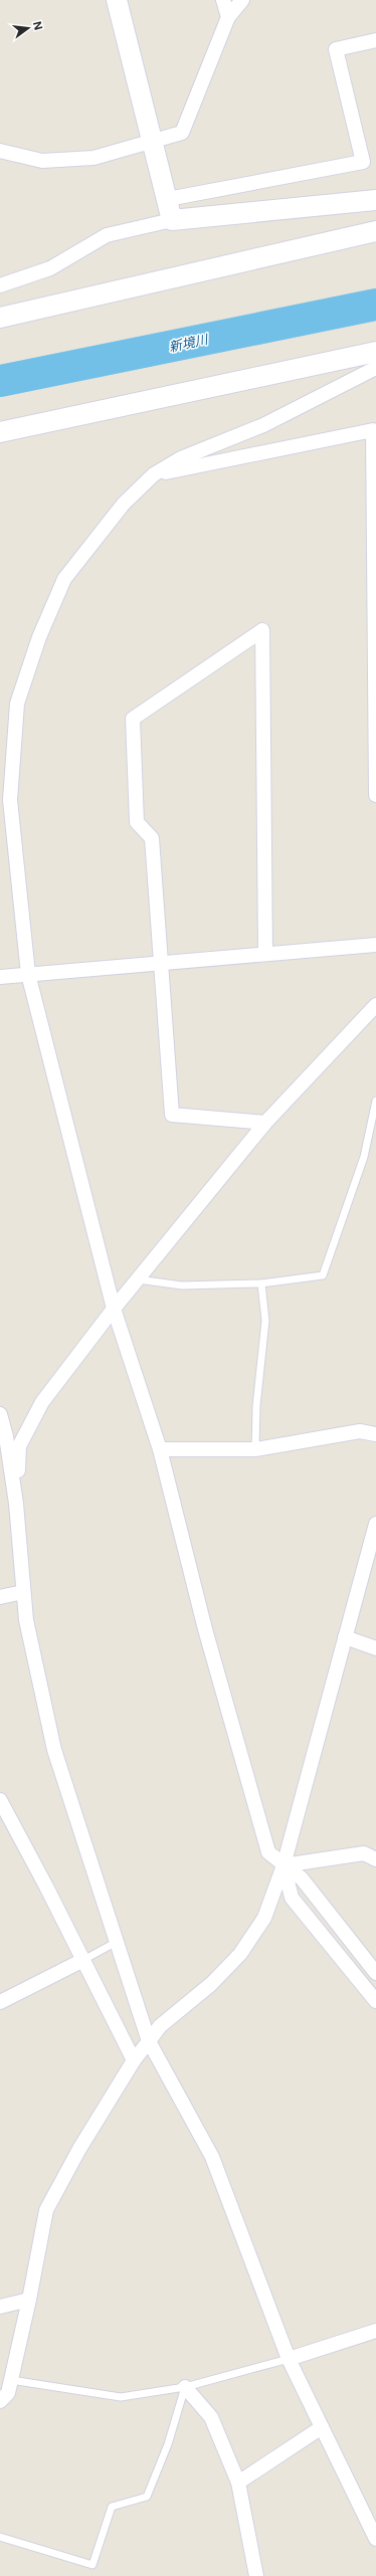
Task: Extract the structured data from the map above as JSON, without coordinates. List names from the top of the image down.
{
  "water": ["新境川"],
  "north": "right"
}
